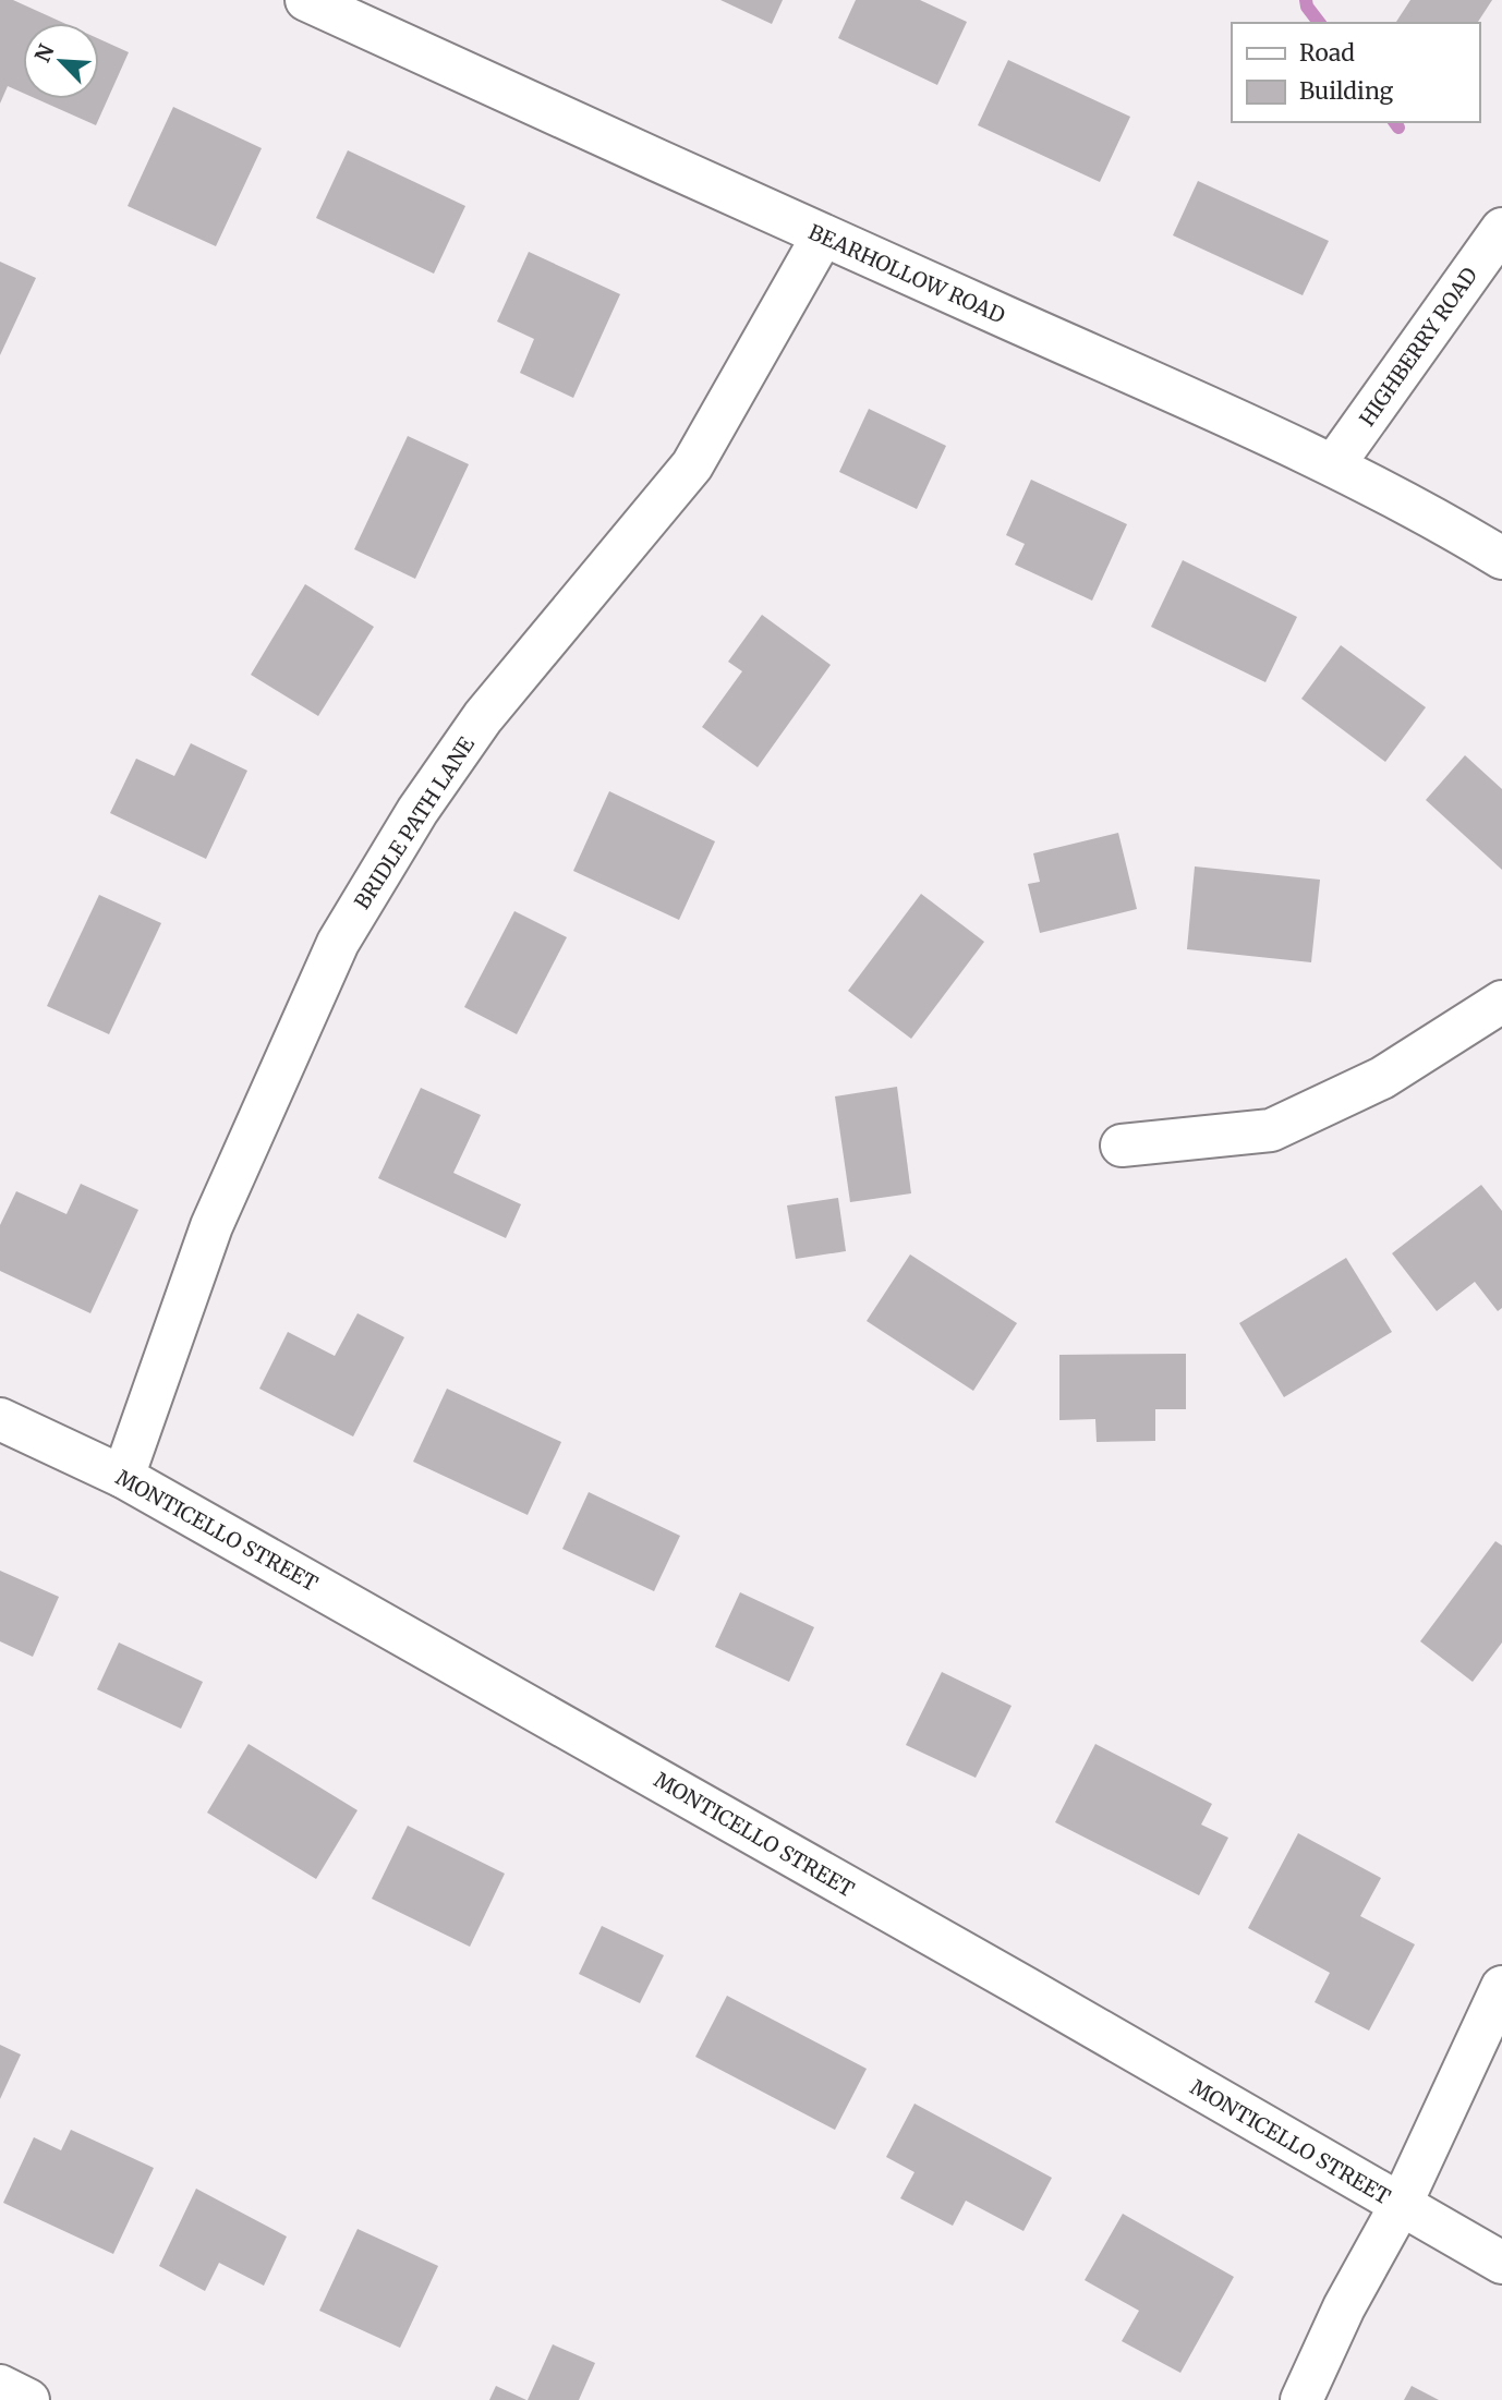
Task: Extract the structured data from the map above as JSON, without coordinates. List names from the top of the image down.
{
  "streets": {
    "street": [
      "BEARHOLLOW ROAD",
      "HIGHBERRY ROAD",
      "BRIDLE PATH LANE",
      "MONTICELLO STREET"
    ]
  },
  "crossings": [
    ["BEARHOLLOW ROAD", "HIGHBERRY ROAD"],
    ["BEARHOLLOW ROAD", "BRIDLE PATH LANE"],
    ["BRIDLE PATH LANE", "MONTICELLO STREET"]
  ],
  "legend": ["Road", "Building"],
  "north": "top left"
}
